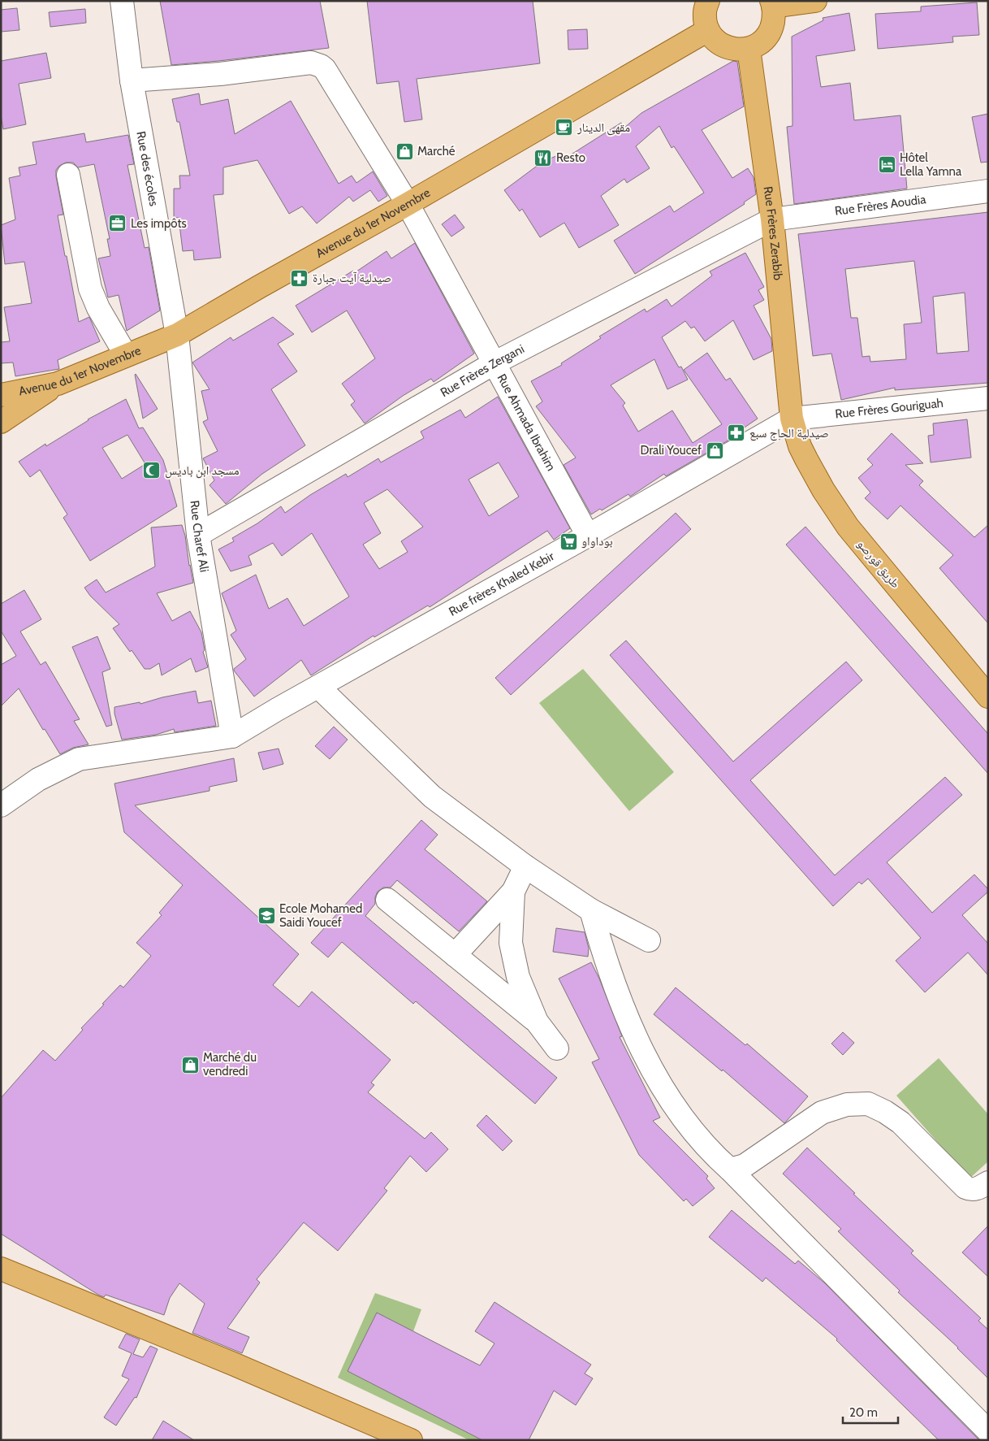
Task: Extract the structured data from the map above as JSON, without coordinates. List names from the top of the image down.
{
  "streets": {
    "main road": ["Avenue du 1er Novembre", "Rue Frères Zerabib", "طريق قورصو"],
    "street": [
      "Rue des écoles",
      "Rue Frères Aoudia",
      "Rue Frères Zergani",
      "Rue Frères Gouriguah",
      "Rue Ahmada Ibrahim",
      "Rue Charef Ali",
      "Rue frères Khaled Kebir"
    ]
  },
  "crossings": [
    ["Rue des écoles", "Avenue du 1er Novembre"],
    ["Rue des écoles", "Rue Ahmada Ibrahim"],
    ["Rue des écoles", "Rue Charef Ali"],
    ["Rue Frères Aoudia", "Rue Frères Zerabib"],
    ["Rue Frères Aoudia", "Rue Frères Zergani"],
    ["Avenue du 1er Novembre", "Rue Ahmada Ibrahim"],
    ["Avenue du 1er Novembre", "Rue Charef Ali"],
    ["Rue Frères Zerabib", "Rue Frères Zergani"],
    ["Rue Frères Zerabib", "Rue Frères Gouriguah"],
    ["Rue Frères Zerabib", "طريق قورصو"],
    ["Rue Frères Zerabib", "Rue frères Khaled Kebir"],
    ["Rue Frères Zergani", "Rue Ahmada Ibrahim"],
    ["Rue Frères Zergani", "Rue Charef Ali"],
    ["Rue Frères Gouriguah", "طريق قورصو"],
    ["Rue Frères Gouriguah", "Rue frères Khaled Kebir"],
    ["Rue Ahmada Ibrahim", "Rue frères Khaled Kebir"],
    ["Rue Charef Ali", "Rue frères Khaled Kebir"],
    ["طريق قورصو", "Rue frères Khaled Kebir"]
  ],
  "places": {
    "cafe": ["مقهى الدينار"],
    "shop": ["Marché", "Drali Youcef", "Marché du vendredi"],
    "restaurant": ["Resto"],
    "hotel": ["Hôtel Lella Yamna"],
    "office": ["Les impôts"],
    "pharmacy": ["صيدلية آيت جبارة", "صيدلية الحاج سبع"],
    "mosque": ["مسجد ابن باديس"],
    "supermarket": ["بوداواو"],
    "school or university": ["Ecole Mohamed Saidi Youcef"]
  },
  "scale_bar": "20 m"
}
